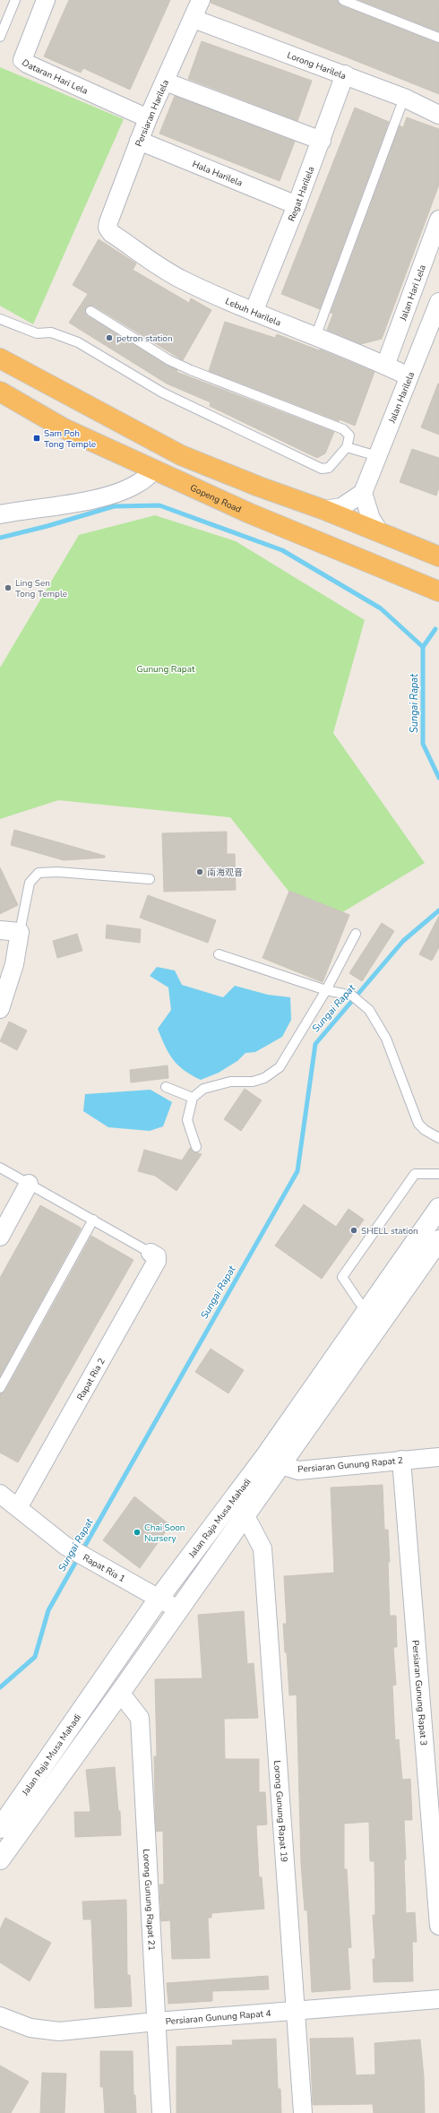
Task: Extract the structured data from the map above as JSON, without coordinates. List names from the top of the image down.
{
  "streets": {
    "highway": ["Gopeng Road"],
    "main road": ["Jalan Raja Musa Mahadi"],
    "street": [
      "Lorong Harilela",
      "Dataran Hari Lela",
      "Persiaran Harilela",
      "Hala Harilela",
      "Regat Harilela",
      "Jalan Hari Lela",
      "Lebuh Harilela",
      "Jalan Harilela",
      "Rapat Ria 2",
      "Persiaran Gunung Rapat 2",
      "Rapat Ria 1",
      "Persiaran Gunung Rapat 3",
      "Lorong Gunung Rapat 19",
      "Lorong Gunung Rapat 21",
      "Persiaran Gunung Rapat 4"
    ]
  },
  "crossings": [
    ["Lorong Harilela", "Persiaran Harilela"],
    ["Lorong Harilela", "Regat Harilela"],
    ["Dataran Hari Lela", "Persiaran Harilela"],
    ["Persiaran Harilela", "Hala Harilela"],
    ["Persiaran Harilela", "Lebuh Harilela"],
    ["Hala Harilela", "Regat Harilela"],
    ["Regat Harilela", "Lebuh Harilela"],
    ["Jalan Hari Lela", "Lebuh Harilela"],
    ["Lebuh Harilela", "Jalan Harilela"],
    ["Rapat Ria 2", "Rapat Ria 1"],
    ["Persiaran Gunung Rapat 2", "Jalan Raja Musa Mahadi"],
    ["Persiaran Gunung Rapat 2", "Persiaran Gunung Rapat 3"],
    ["Jalan Raja Musa Mahadi", "Rapat Ria 1"],
    ["Jalan Raja Musa Mahadi", "Lorong Gunung Rapat 19"],
    ["Jalan Raja Musa Mahadi", "Lorong Gunung Rapat 21"],
    ["Lorong Gunung Rapat 19", "Persiaran Gunung Rapat 4"],
    ["Lorong Gunung Rapat 21", "Persiaran Gunung Rapat 4"]
  ],
  "water": ["Sungai Rapat"],
  "parks": ["Gunung Rapat"],
  "places": {
    "other": [
      "petron station",
      "Ling Sen Tong Temple",
      "南海观音",
      "SHELL station",
      "Chai Soon Nursery"
    ],
    "transit": ["Sam Poh Tong Temple"]
  }
}
